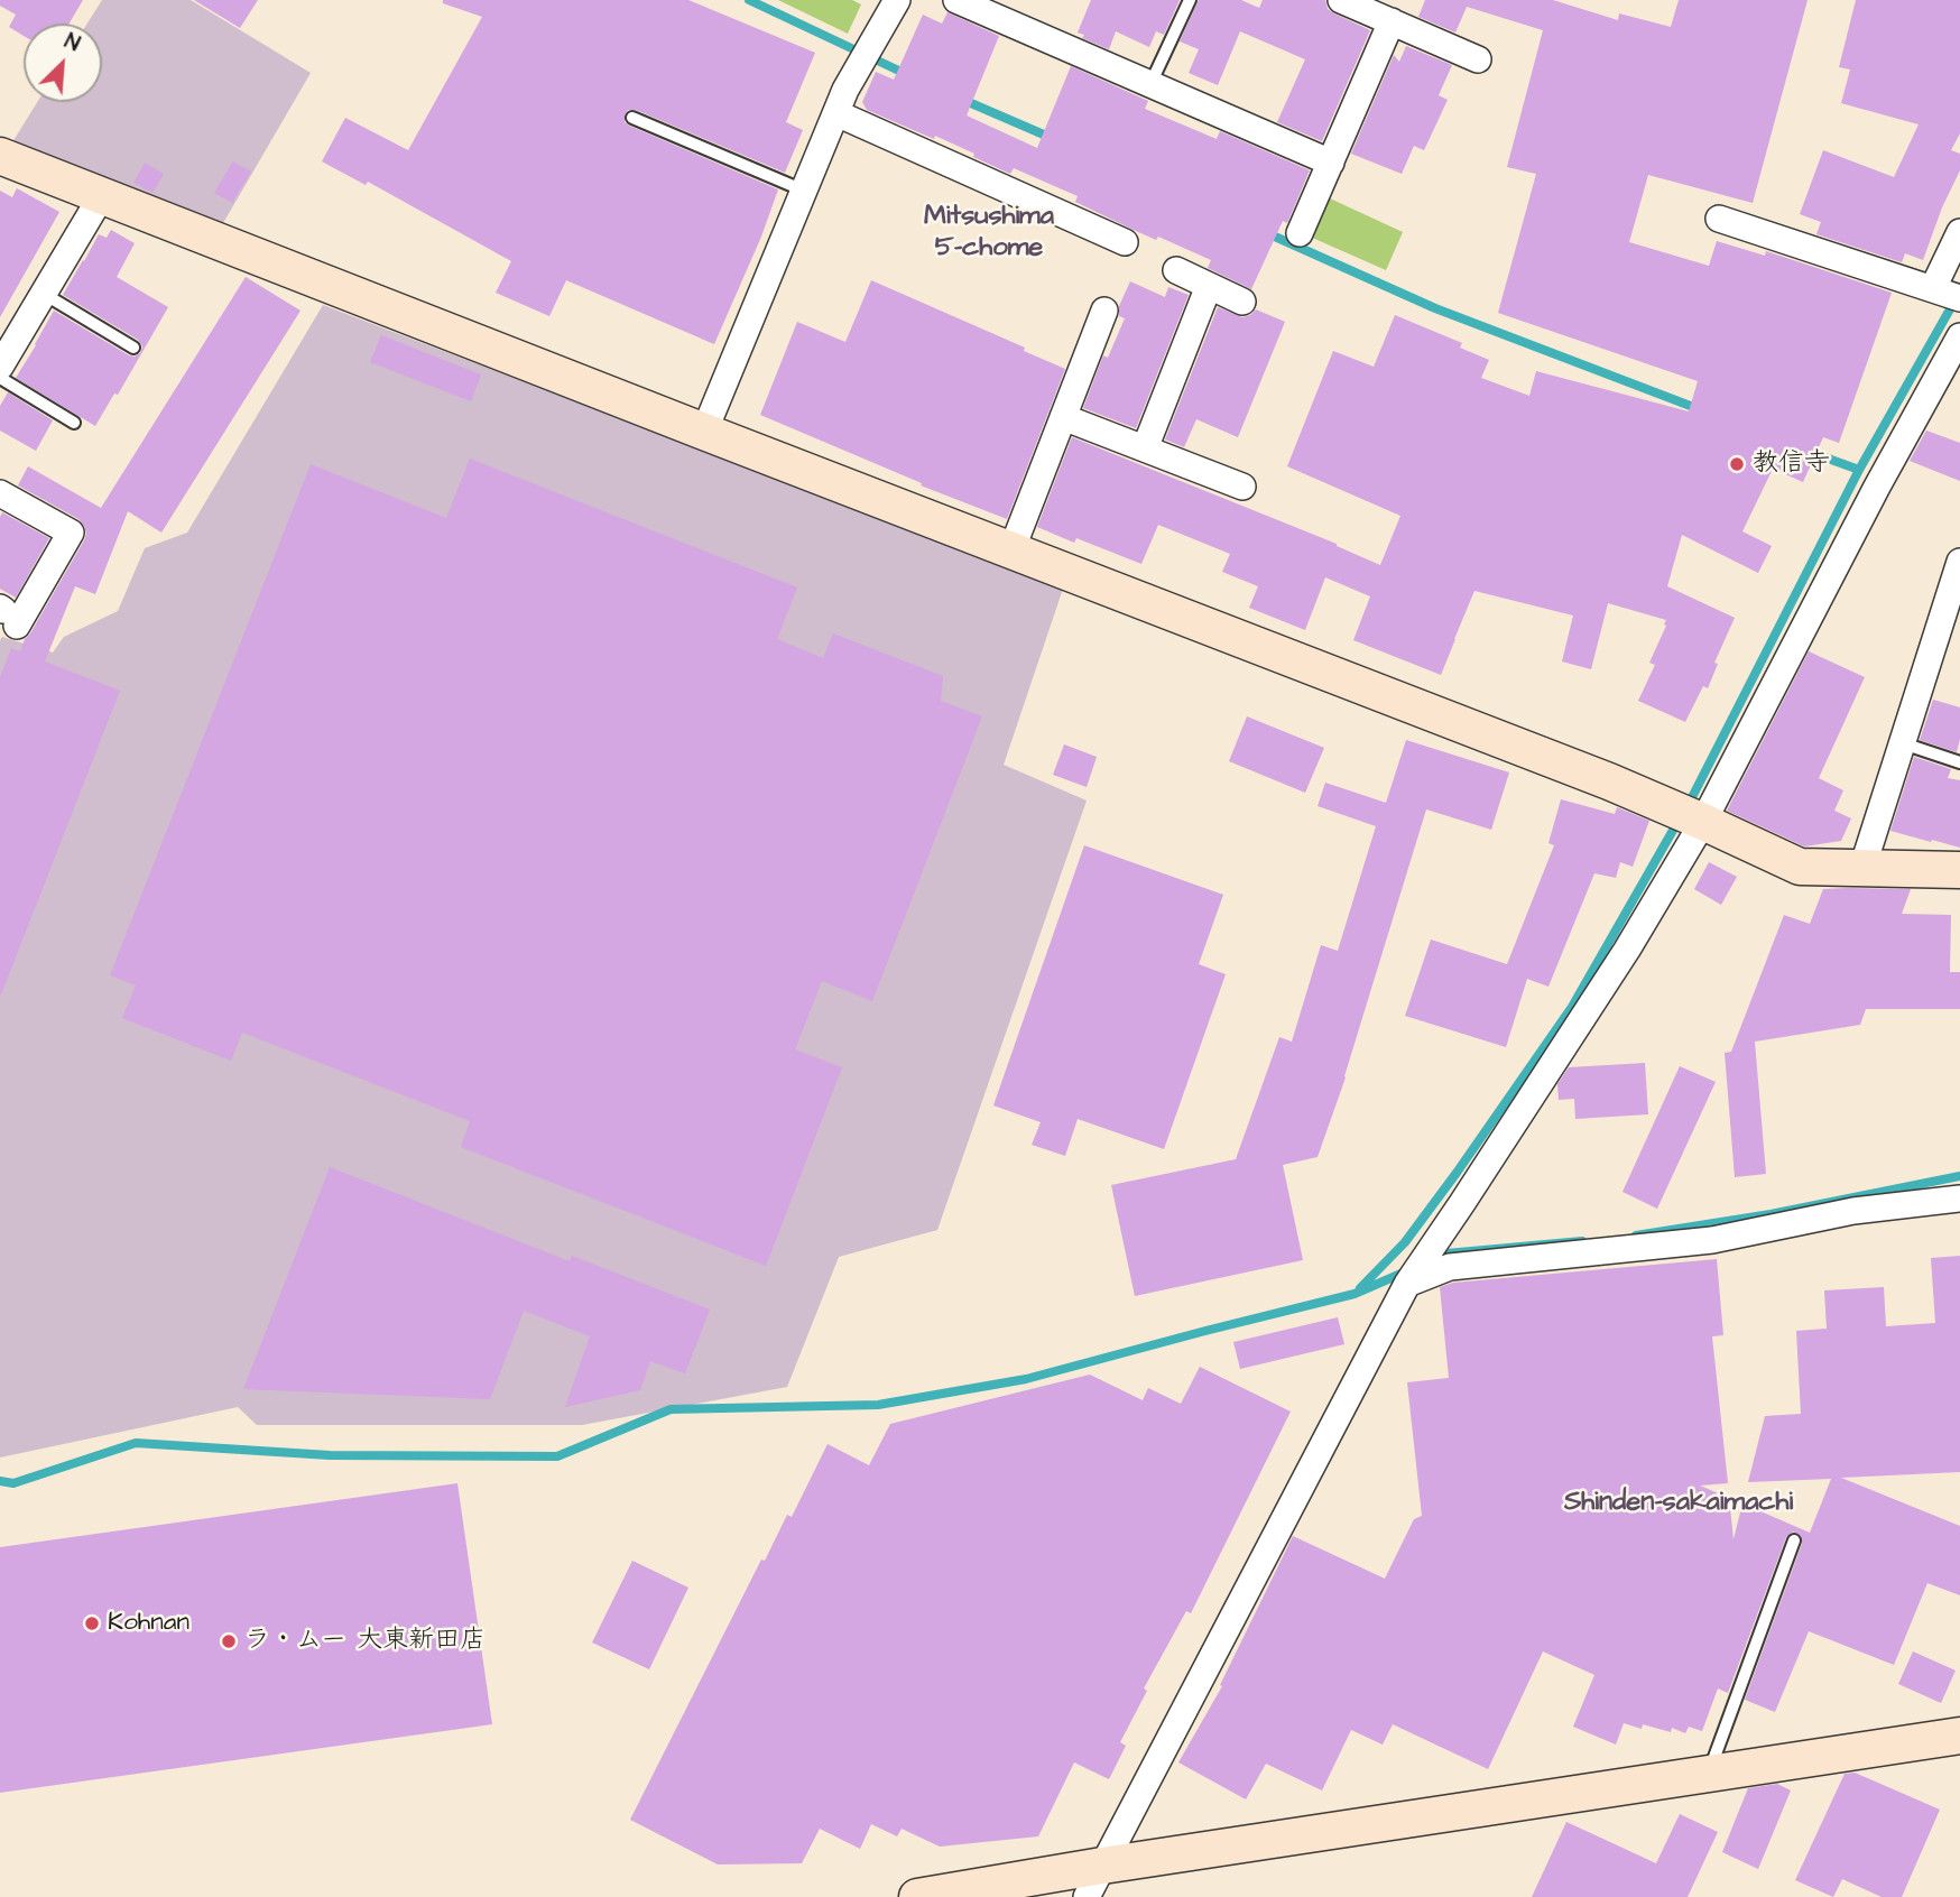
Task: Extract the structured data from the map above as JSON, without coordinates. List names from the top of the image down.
{
  "districts": ["Mitsushima 5-chome", "Shinden-sakaimachi"],
  "places": ["教信寺", "Kohnan", "ラ・ムー 大東新田店"],
  "north": "top right"
}
